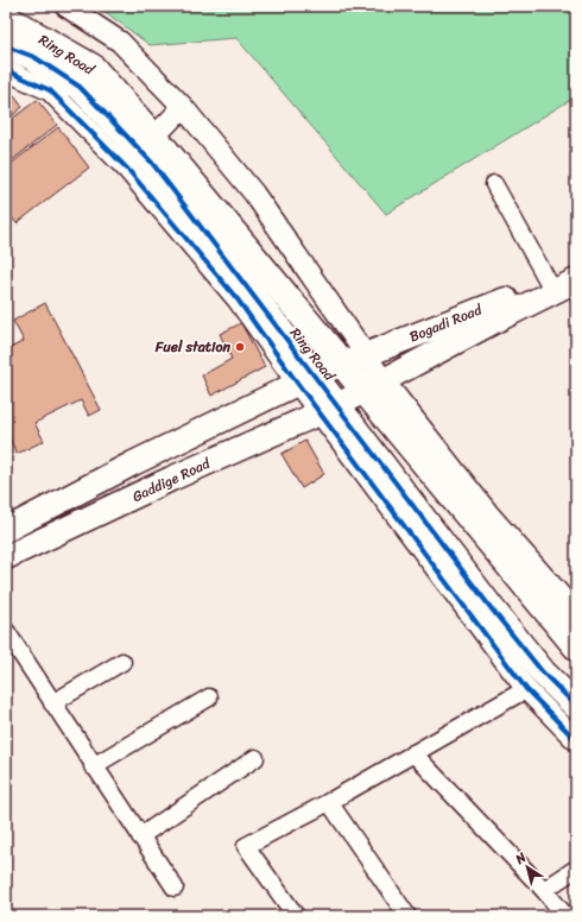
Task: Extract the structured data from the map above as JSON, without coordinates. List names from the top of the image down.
{
  "streets": {
    "highway": ["Ring Road"],
    "main road": ["Bogadi Road", "Gaddige Road"]
  },
  "crossings": [
    ["Ring Road", "Bogadi Road"],
    ["Ring Road", "Gaddige Road"],
    ["Bogadi Road", "Gaddige Road"]
  ],
  "places": ["Fuel station"],
  "north": "top left"
}
